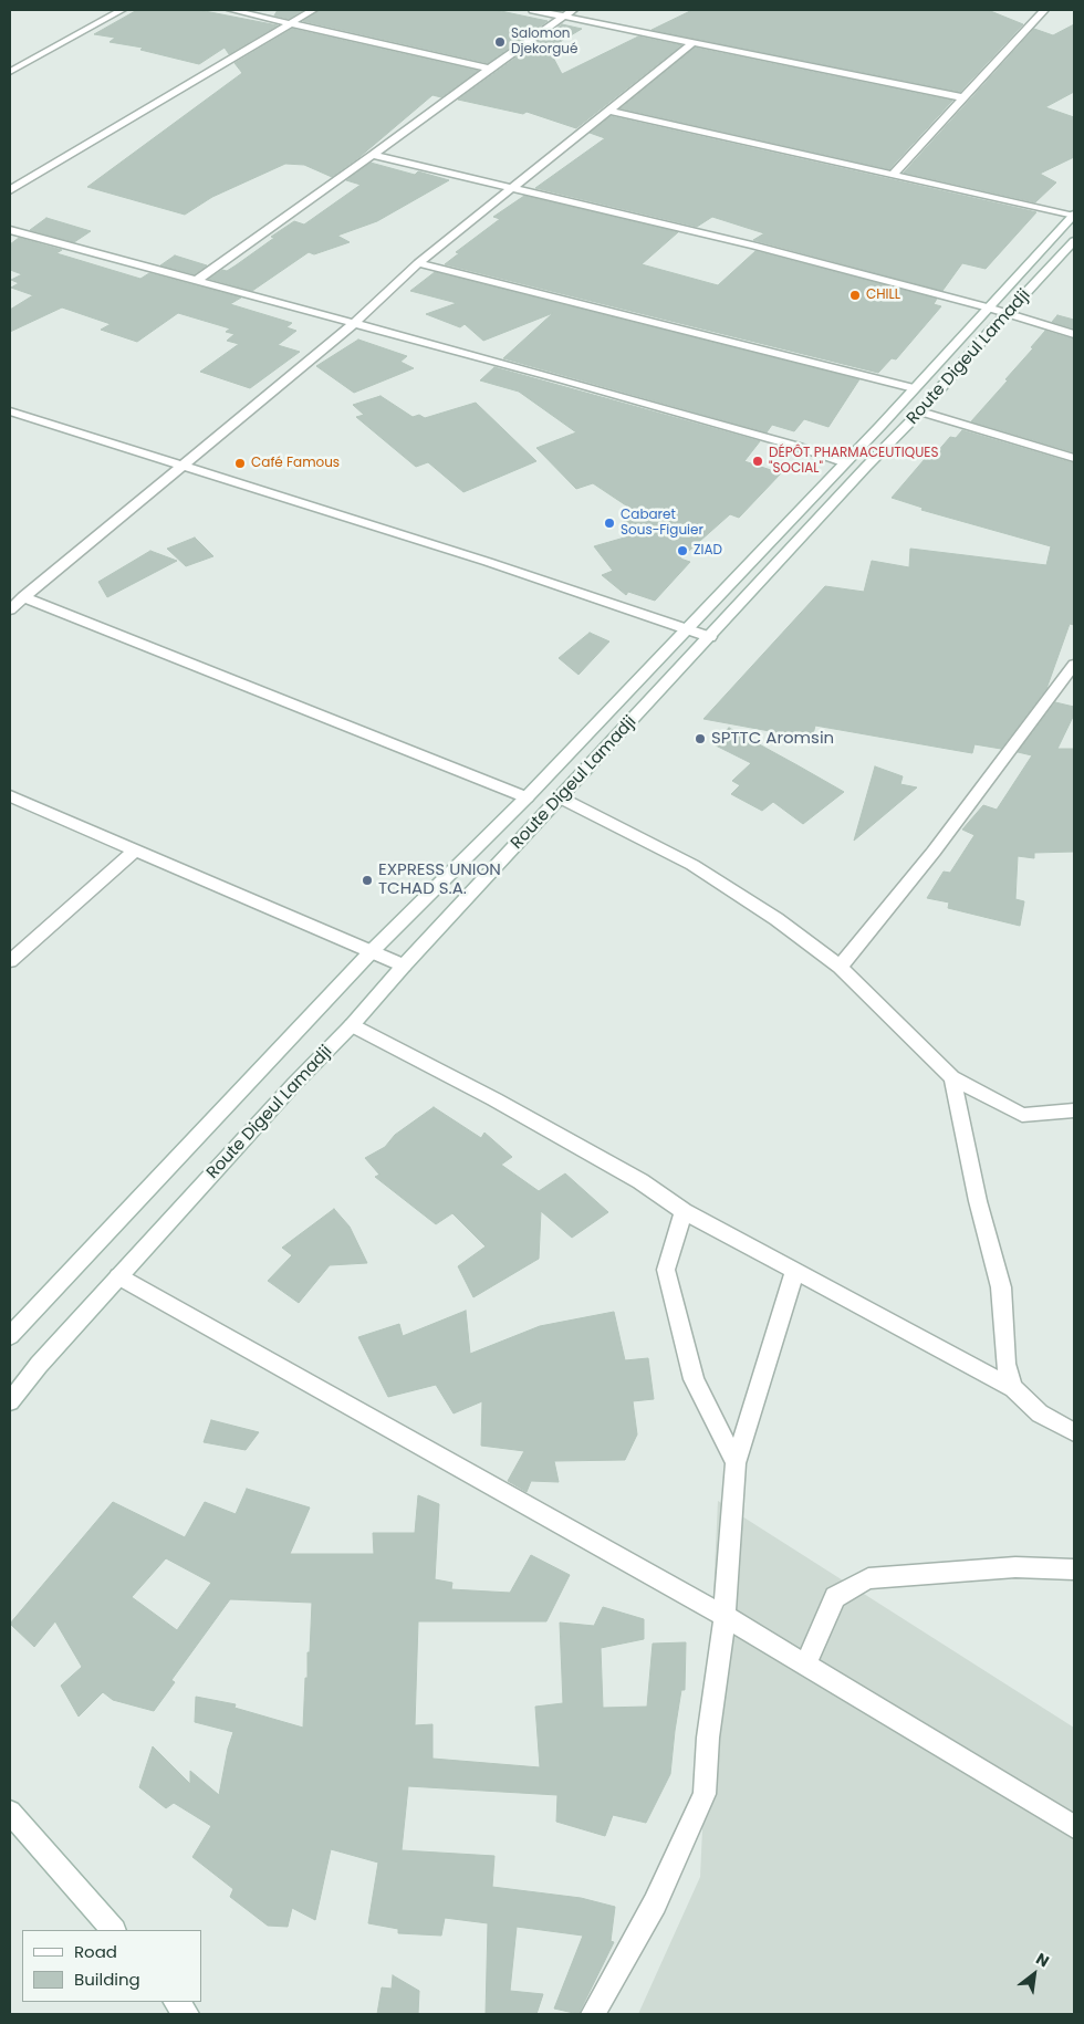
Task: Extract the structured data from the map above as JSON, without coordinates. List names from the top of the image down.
{
  "streets": {
    "street": ["Route Digeul Lamadji"]
  },
  "places": [
    "Salomon Djekorgué",
    "CHILL",
    "DÉPÔT PHARMACEUTIQUES \"SOCIAL\"",
    "Café Famous",
    "Cabaret Sous-Figuier",
    "ZIAD",
    "SPTTC Aromsin",
    "EXPRESS UNION TCHAD S.A."
  ],
  "legend": ["Road", "Building"],
  "north": "top right"
}
